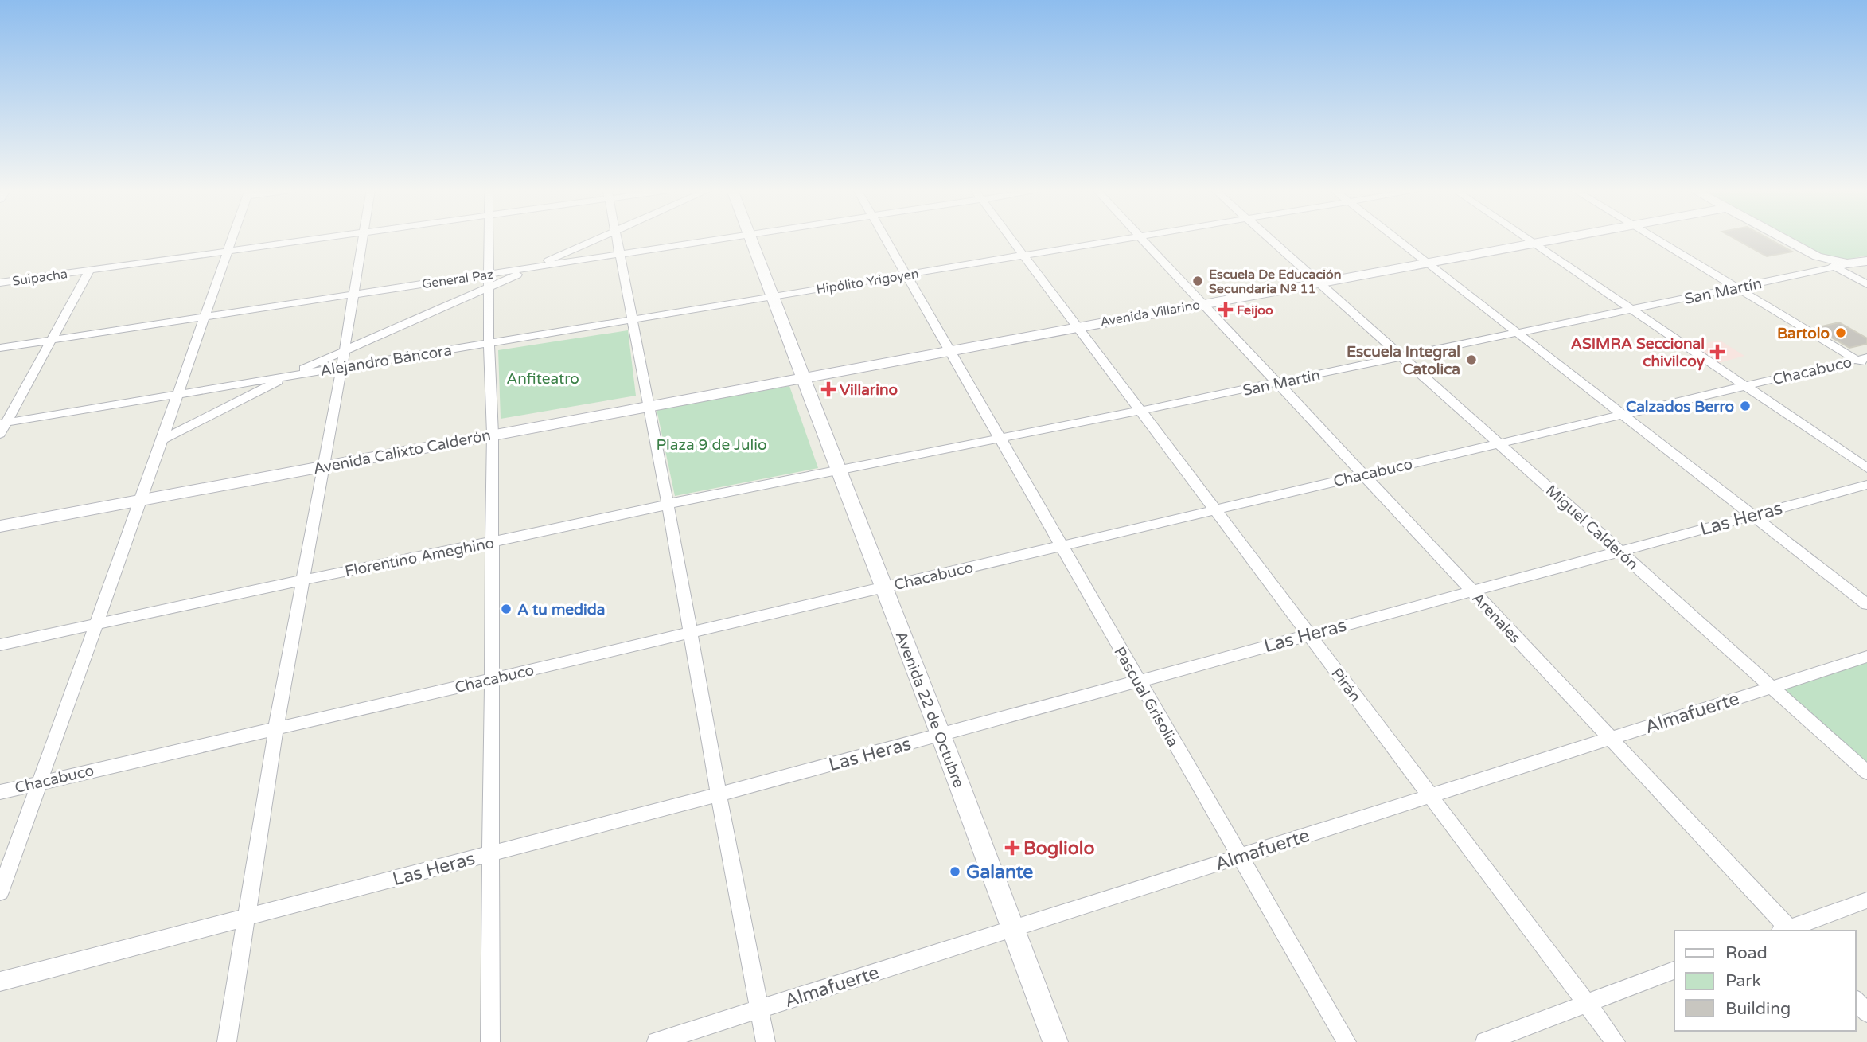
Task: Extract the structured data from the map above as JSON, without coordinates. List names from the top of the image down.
{
  "streets": {
    "main road": [
      "San Martín",
      "Avenida Villarino",
      "Avenida Calixto Calderón",
      "Avenida 22 de Octubre"
    ],
    "street": [
      "Suipacha",
      "General Paz",
      "Hipólito Yrigoyen",
      "Alejandro Báncora",
      "Chacabuco",
      "Las Heras",
      "Miguel Calderón",
      "Florentino Ameghino",
      "Arenales",
      "Pirán",
      "Pascual Grisolia",
      "Almafuerte"
    ]
  },
  "crossings": [
    ["Hipólito Yrigoyen", "Alejandro Báncora"],
    ["Hipólito Yrigoyen", "Pirán"],
    ["Hipólito Yrigoyen", "Pascual Grisolia"],
    ["Hipólito Yrigoyen", "Avenida 22 de Octubre"],
    ["San Martín", "Miguel Calderón"],
    ["San Martín", "Florentino Ameghino"],
    ["San Martín", "Arenales"],
    ["San Martín", "Pirán"],
    ["San Martín", "Pascual Grisolia"],
    ["San Martín", "Avenida 22 de Octubre"],
    ["Avenida Villarino", "Avenida Calixto Calderón"],
    ["Avenida Villarino", "Miguel Calderón"],
    ["Avenida Villarino", "Arenales"],
    ["Avenida Villarino", "Pirán"],
    ["Avenida Villarino", "Pascual Grisolia"],
    ["Avenida Villarino", "Avenida 22 de Octubre"],
    ["Alejandro Báncora", "Avenida 22 de Octubre"],
    ["Chacabuco", "Miguel Calderón"],
    ["Chacabuco", "Arenales"],
    ["Chacabuco", "Pirán"],
    ["Chacabuco", "Pascual Grisolia"],
    ["Chacabuco", "Avenida 22 de Octubre"],
    ["Avenida Calixto Calderón", "Avenida 22 de Octubre"],
    ["Las Heras", "Miguel Calderón"],
    ["Las Heras", "Arenales"],
    ["Las Heras", "Pirán"],
    ["Las Heras", "Pascual Grisolia"],
    ["Las Heras", "Avenida 22 de Octubre"],
    ["Miguel Calderón", "Almafuerte"],
    ["Florentino Ameghino", "Avenida 22 de Octubre"],
    ["Arenales", "Almafuerte"],
    ["Pirán", "Almafuerte"],
    ["Pascual Grisolia", "Almafuerte"],
    ["Avenida 22 de Octubre", "Almafuerte"]
  ],
  "parks": ["Anfiteatro", "Plaza 9 de Julio"],
  "places": {
    "other": [
      "Escuela De Educación Secundaria Nº 11",
      "Bartolo",
      "Escuela Integral Catolica",
      "Calzados Berro",
      "A tu medida",
      "Galante"
    ],
    "health": [
      "Feijoo",
      "ASIMRA Seccional chivilcoy",
      "Villarino",
      "Bogliolo"
    ]
  },
  "legend": ["Road", "Park", "Building"]
}
